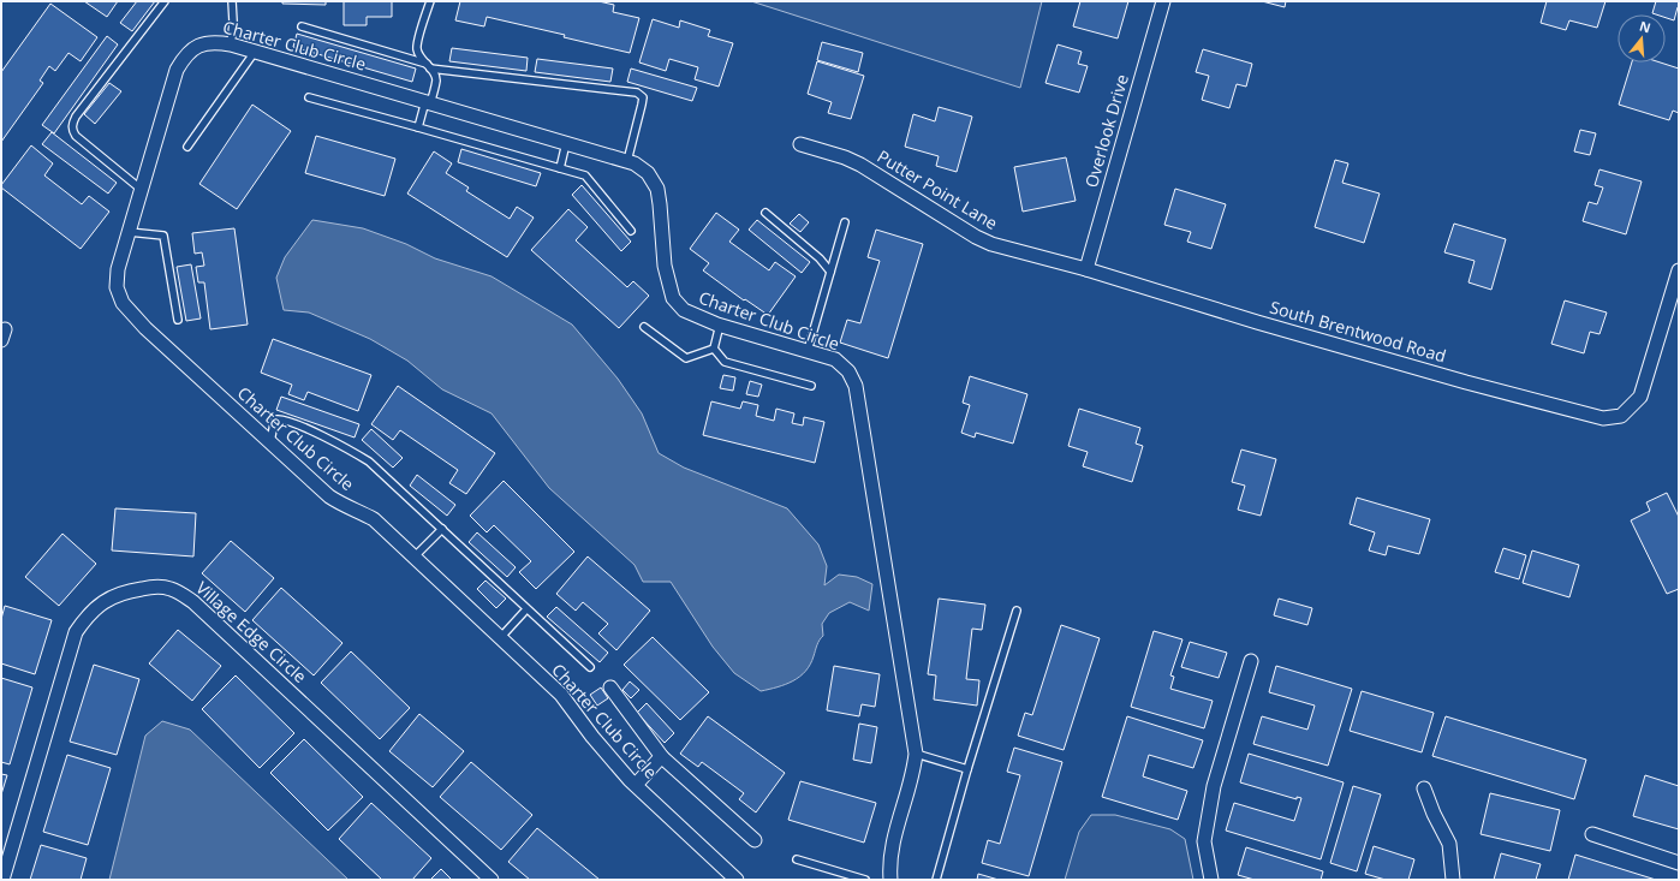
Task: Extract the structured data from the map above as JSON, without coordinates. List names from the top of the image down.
{
  "streets": {
    "street": [
      "Charter Club Circle",
      "Overlook Drive",
      "Putter Point Lane",
      "South Brentwood Road",
      "Village Edge Circle"
    ]
  },
  "crossings": [
    ["Overlook Drive", "Putter Point Lane"],
    ["Overlook Drive", "South Brentwood Road"],
    ["Putter Point Lane", "South Brentwood Road"]
  ],
  "north": "top"
}
